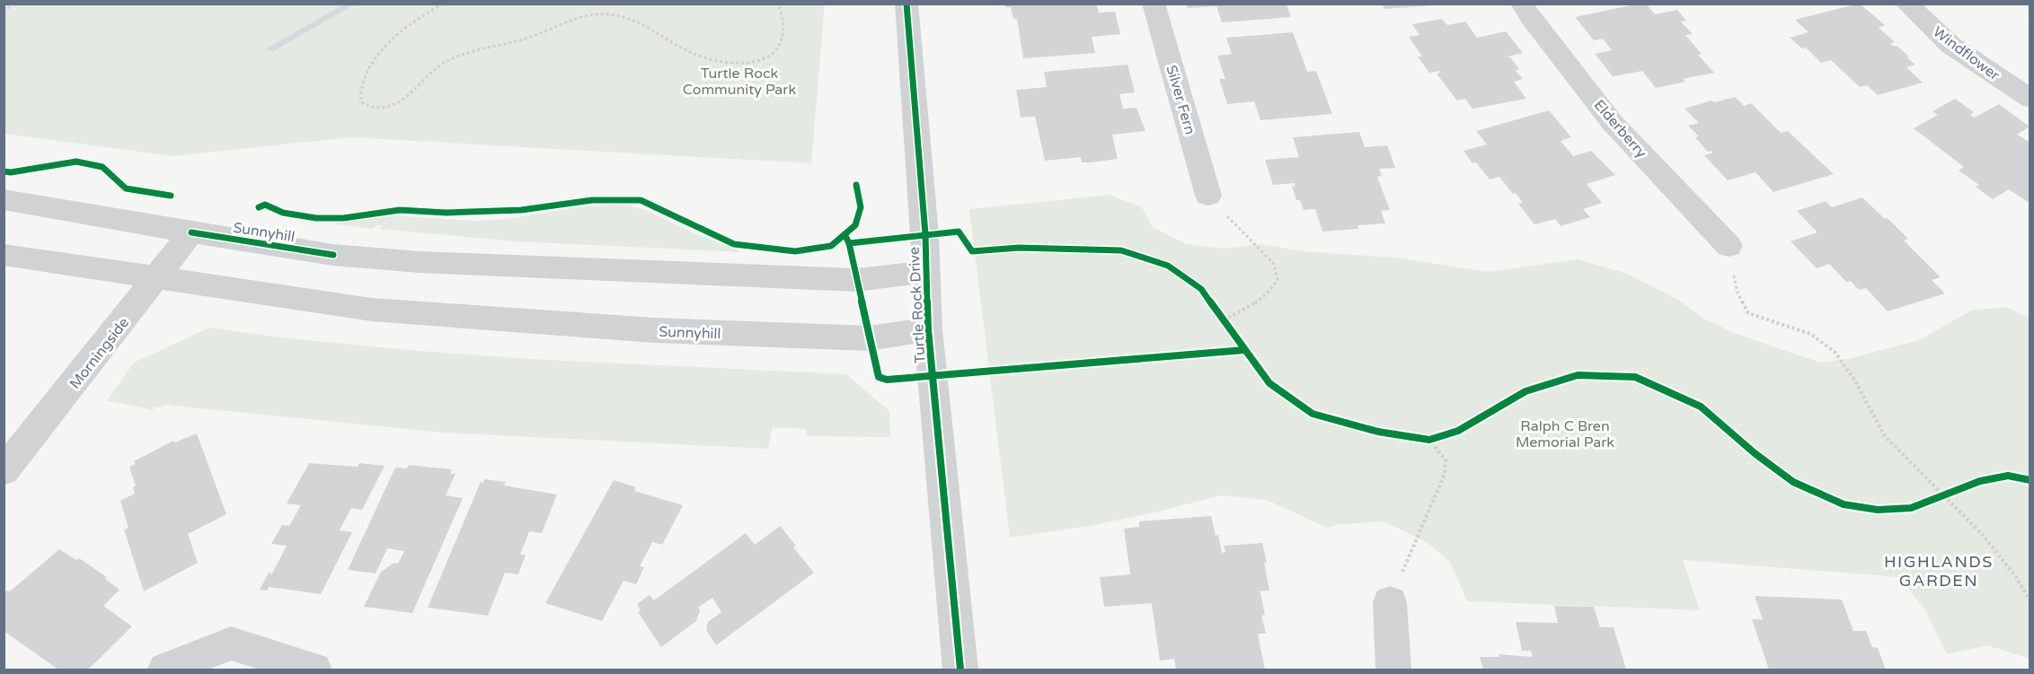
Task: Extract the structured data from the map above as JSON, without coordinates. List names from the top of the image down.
{
  "streets": {
    "street": [
      "Windflower",
      "Silver Fern",
      "Elderberry",
      "Sunnyhill",
      "Turtle Rock Drive",
      "Morningside"
    ]
  },
  "crossings": [
    ["Sunnyhill", "Turtle Rock Drive"],
    ["Sunnyhill", "Morningside"]
  ],
  "districts": ["HIGHLANDS GARDEN"],
  "parks": ["Turtle Rock Community Park", "Ralph C Bren Memorial Park"]
}
